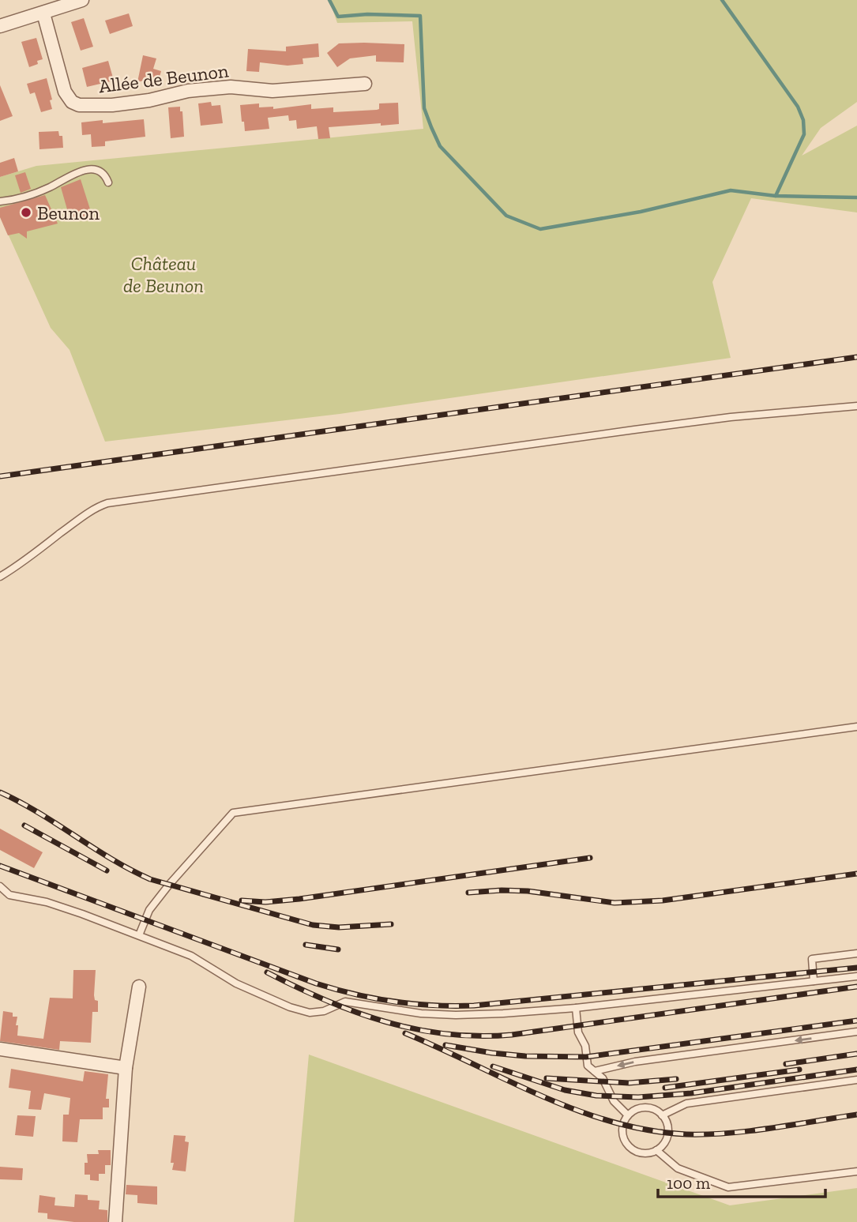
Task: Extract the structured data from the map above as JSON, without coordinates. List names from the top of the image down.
{
  "streets": {
    "street": ["Allée de Beunon"]
  },
  "parks": ["Château de Beunon"],
  "places": ["Beunon"],
  "scale_bar": "100 m"
}
